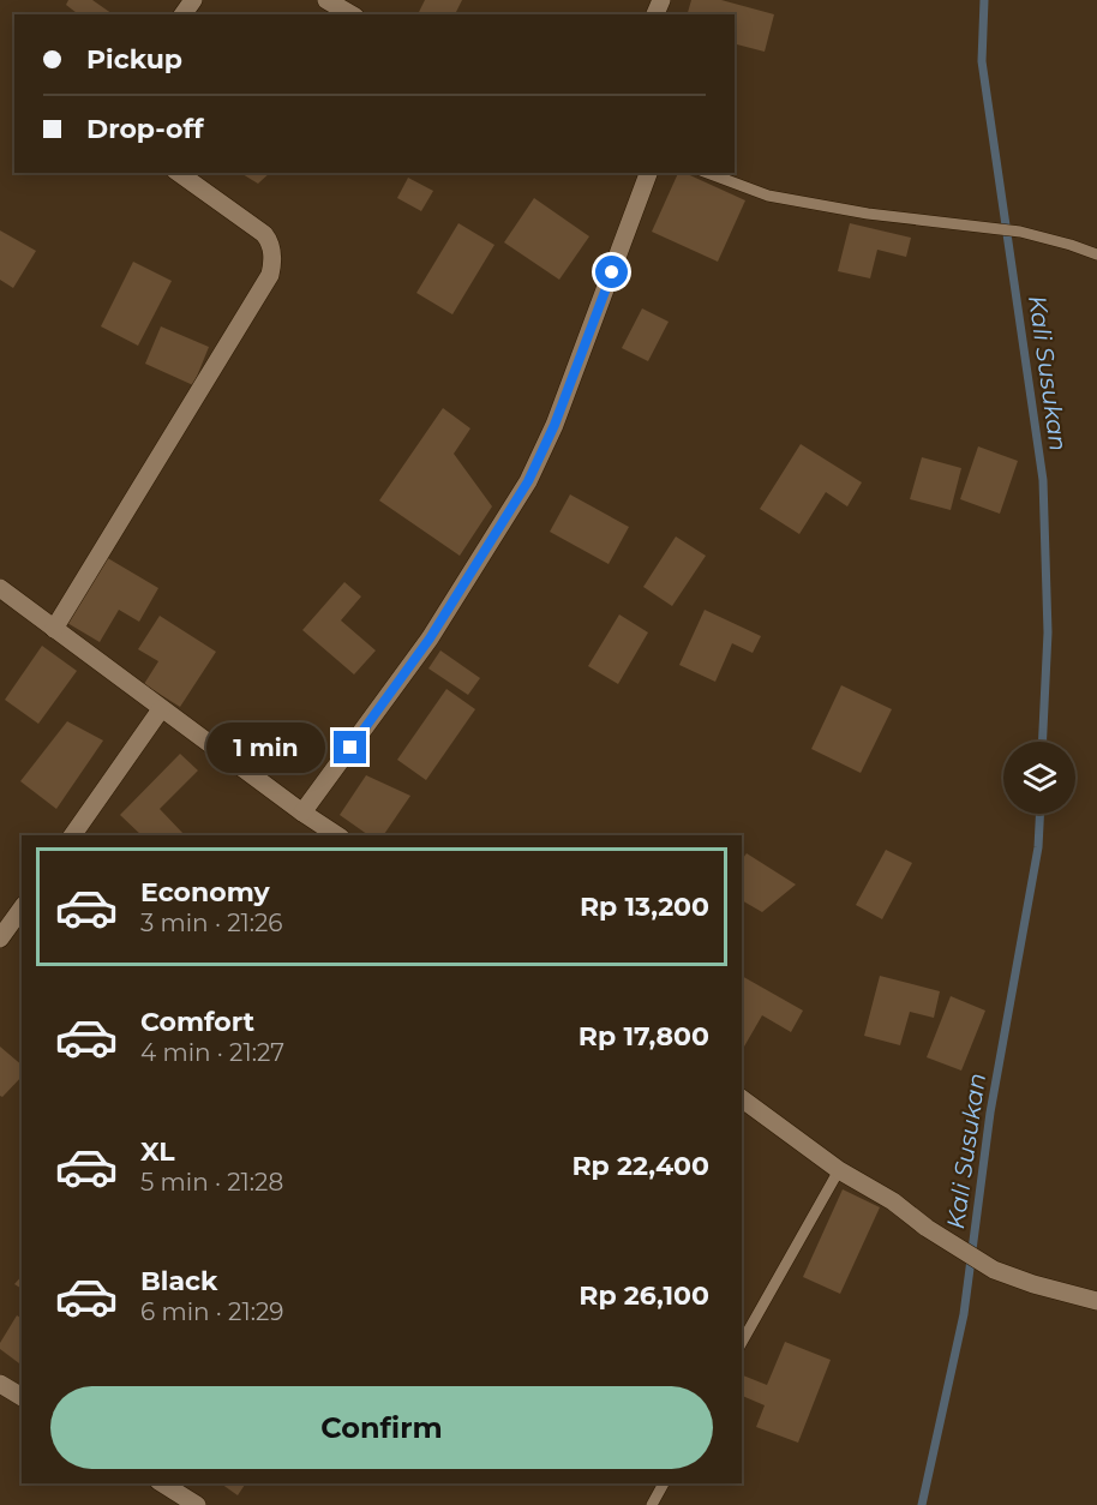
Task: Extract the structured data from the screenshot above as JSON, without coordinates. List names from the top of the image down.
{
  "water": ["Kali Susukan"],
  "page": {
    "banner": ["Pickup", "Drop-off"],
    "bubble": "1 min",
    "list": [
      {
        "name": "Economy",
        "note": "3 min · 21:26",
        "value": "Rp 13,200"
      },
      {
        "name": "Comfort",
        "note": "4 min · 21:27",
        "value": "Rp 17,800"
      },
      {
        "name": "XL",
        "note": "5 min · 21:28",
        "value": "Rp 22,400"
      },
      {
        "name": "Black",
        "note": "6 min · 21:29",
        "value": "Rp 26,100"
      }
    ],
    "buttons": "Confirm"
  }
}
